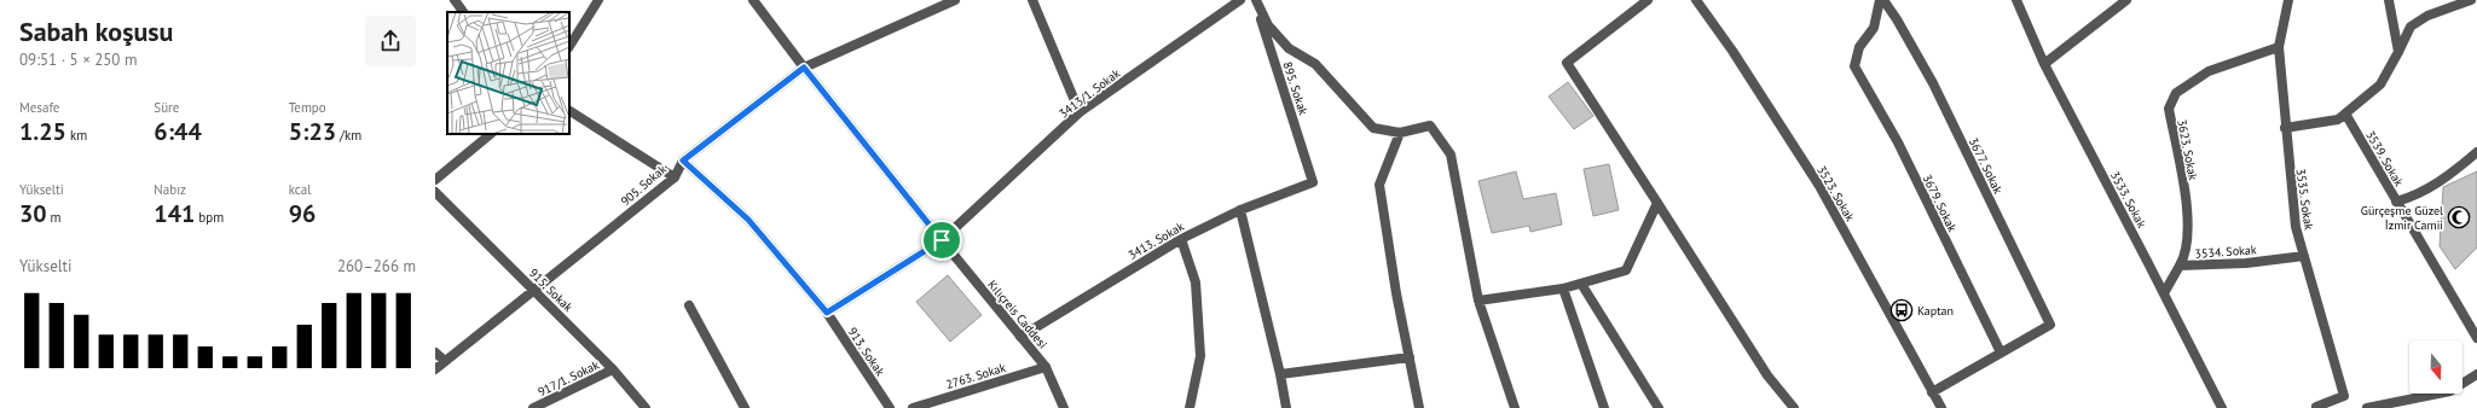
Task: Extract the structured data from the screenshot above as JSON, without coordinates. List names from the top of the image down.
{
  "streets": {
    "street": [
      "895. Sokak",
      "3413/1. Sokak",
      "3623. Sokak",
      "3539. Sokak",
      "3677. Sokak",
      "905. Sokak",
      "3523. Sokak",
      "3533. Sokak",
      "3535. Sokak",
      "3679. Sokak",
      "3413. Sokak",
      "3534. Sokak",
      "915. Sokak",
      "Kılıçreis Caddesi",
      "913. Sokak",
      "2763. Sokak",
      "917/1. Sokak"
    ]
  },
  "crossings": [
    ["895. Sokak", "3413. Sokak"],
    ["3413/1. Sokak", "Kılıçreis Caddesi"],
    ["3413/1. Sokak", "913. Sokak"],
    ["3623. Sokak", "3535. Sokak"],
    ["3623. Sokak", "3534. Sokak"],
    ["3677. Sokak", "3679. Sokak"],
    ["905. Sokak", "915. Sokak"],
    ["905. Sokak", "Kılıçreis Caddesi"],
    ["905. Sokak", "913. Sokak"],
    ["3533. Sokak", "3534. Sokak"],
    ["3535. Sokak", "3534. Sokak"],
    ["3413. Sokak", "Kılıçreis Caddesi"],
    ["915. Sokak", "917/1. Sokak"],
    ["Kılıçreis Caddesi", "2763. Sokak"]
  ],
  "places": {
    "mosque": ["Gürçeşme Güzel İzmir Camii"],
    "bus stop": ["Kaptan"]
  },
  "north": "bottom",
  "page": {
    "heading": ["Sabah koşusu", "09:51 · 5 × 250 m"],
    "stats": [
      ["Mesafe", "1.25 km"],
      ["Süre", "6:44"],
      ["Tempo", "5:23 /km"],
      ["Yükselti", "30 m"],
      ["Nabız", "141 bpm"],
      ["kcal", "96"]
    ],
    "chart": ["Yükselti", "260–266 m"]
  }
}
